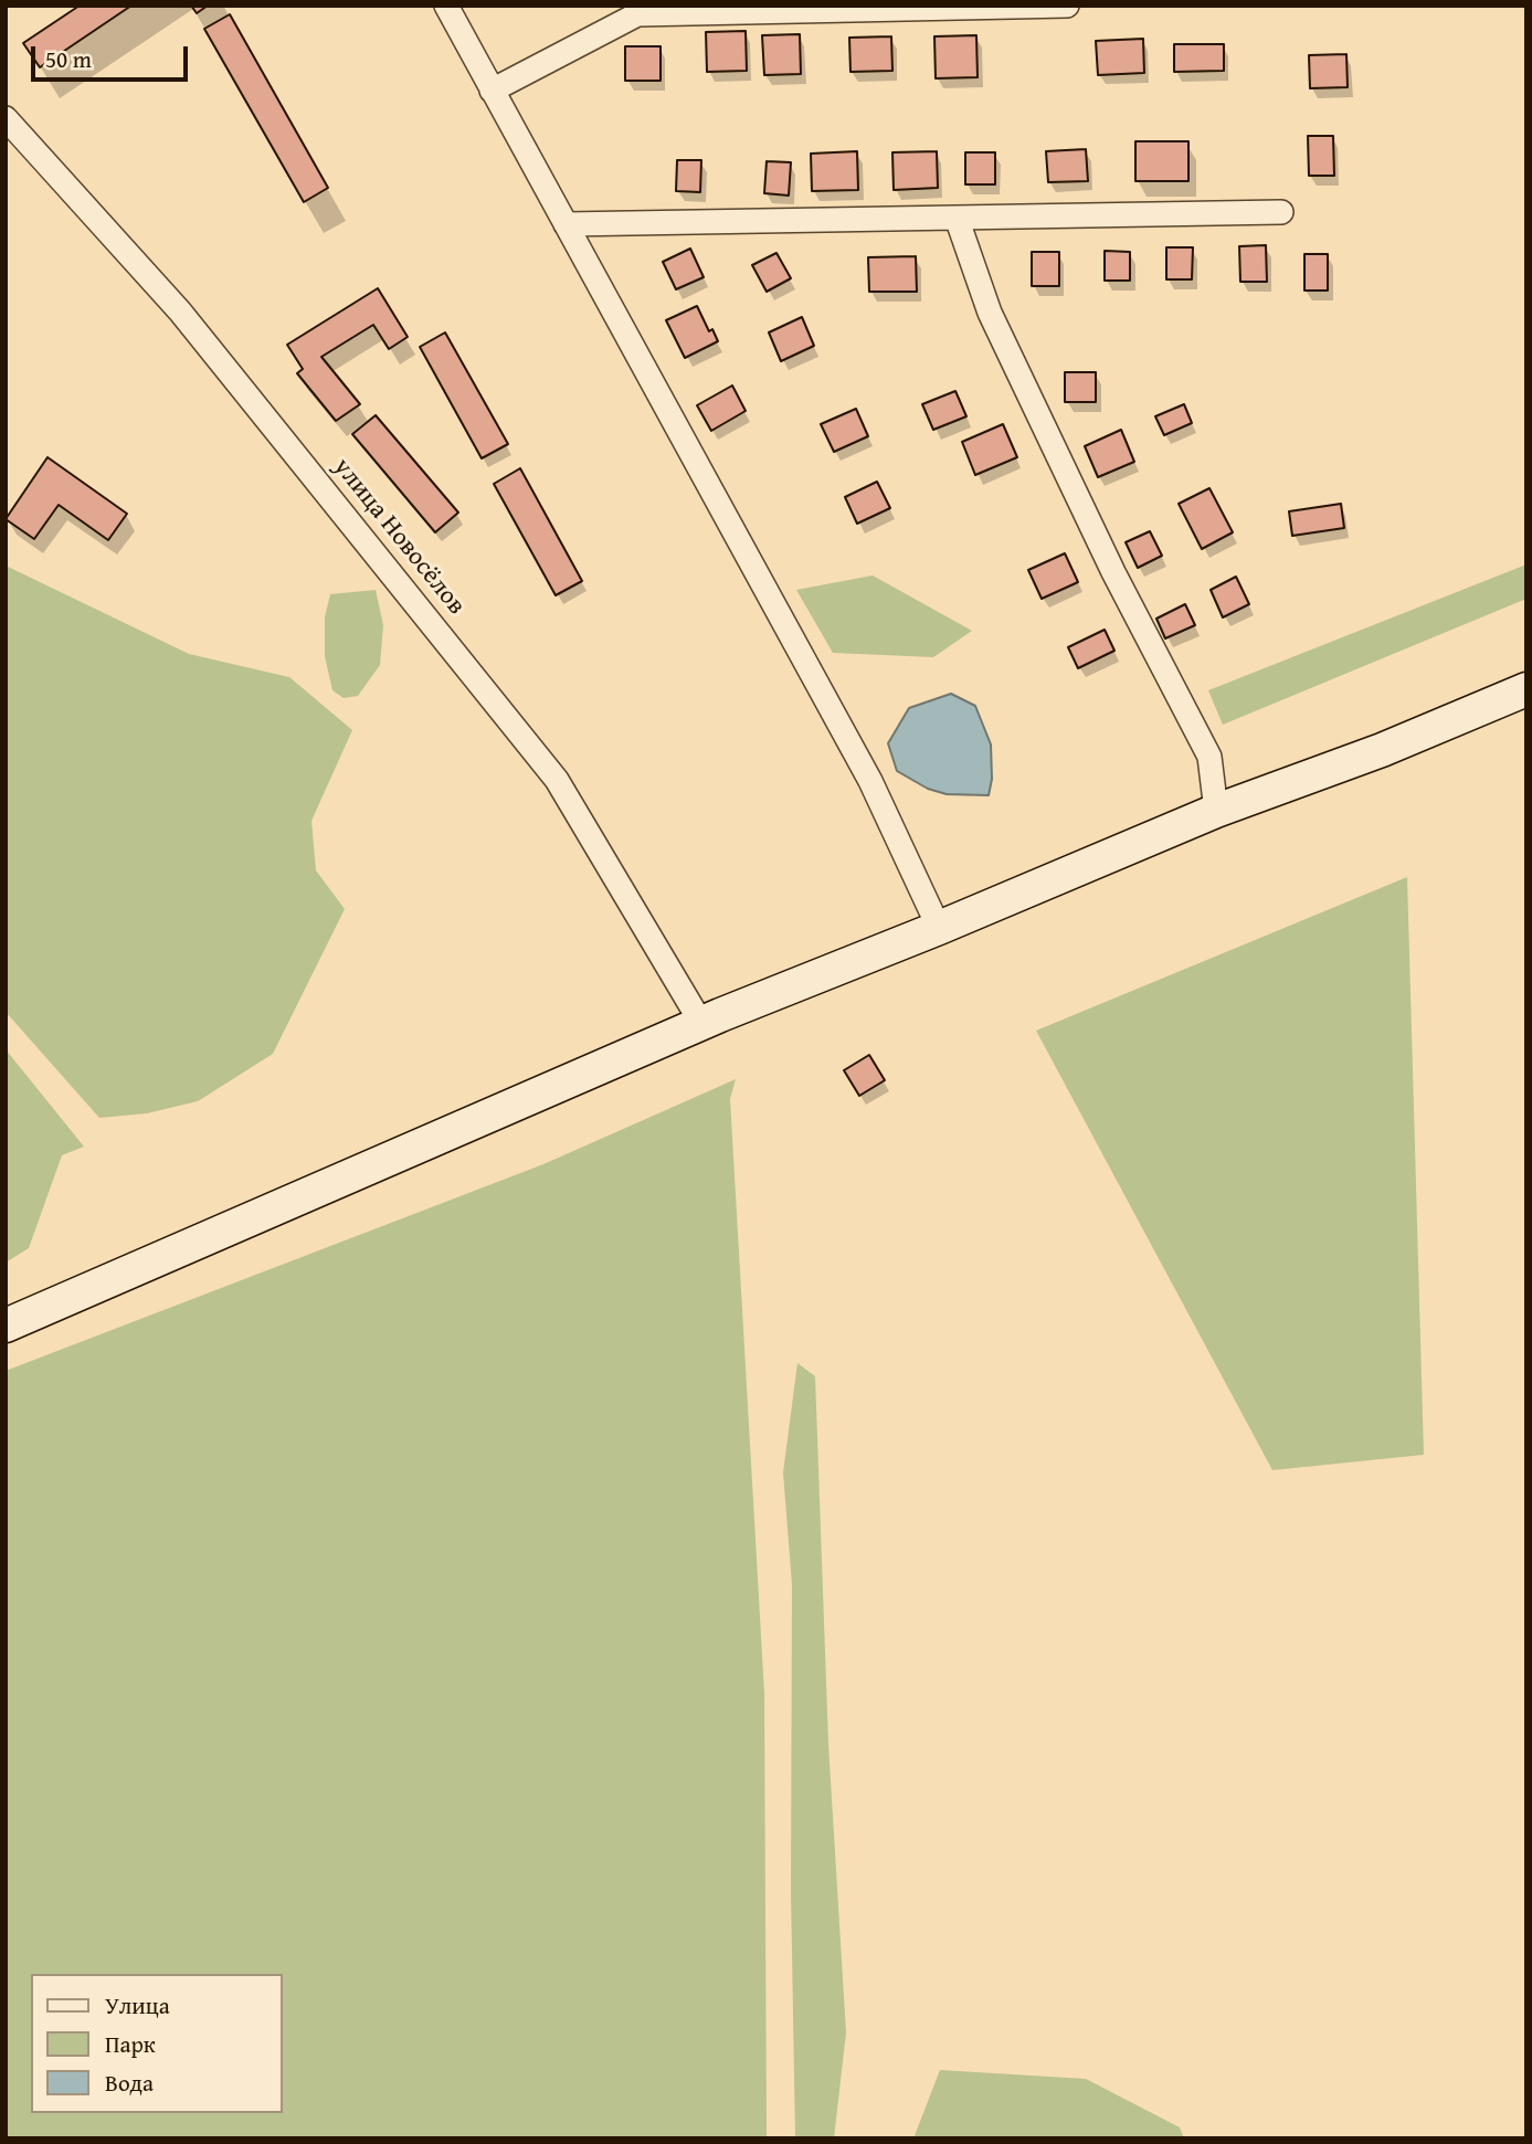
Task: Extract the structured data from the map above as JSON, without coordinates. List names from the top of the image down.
{
  "streets": {
    "street": ["улица Новосёлов"]
  },
  "legend": ["Улица", "Парк", "Вода"],
  "scale_bar": "50 m"
}
